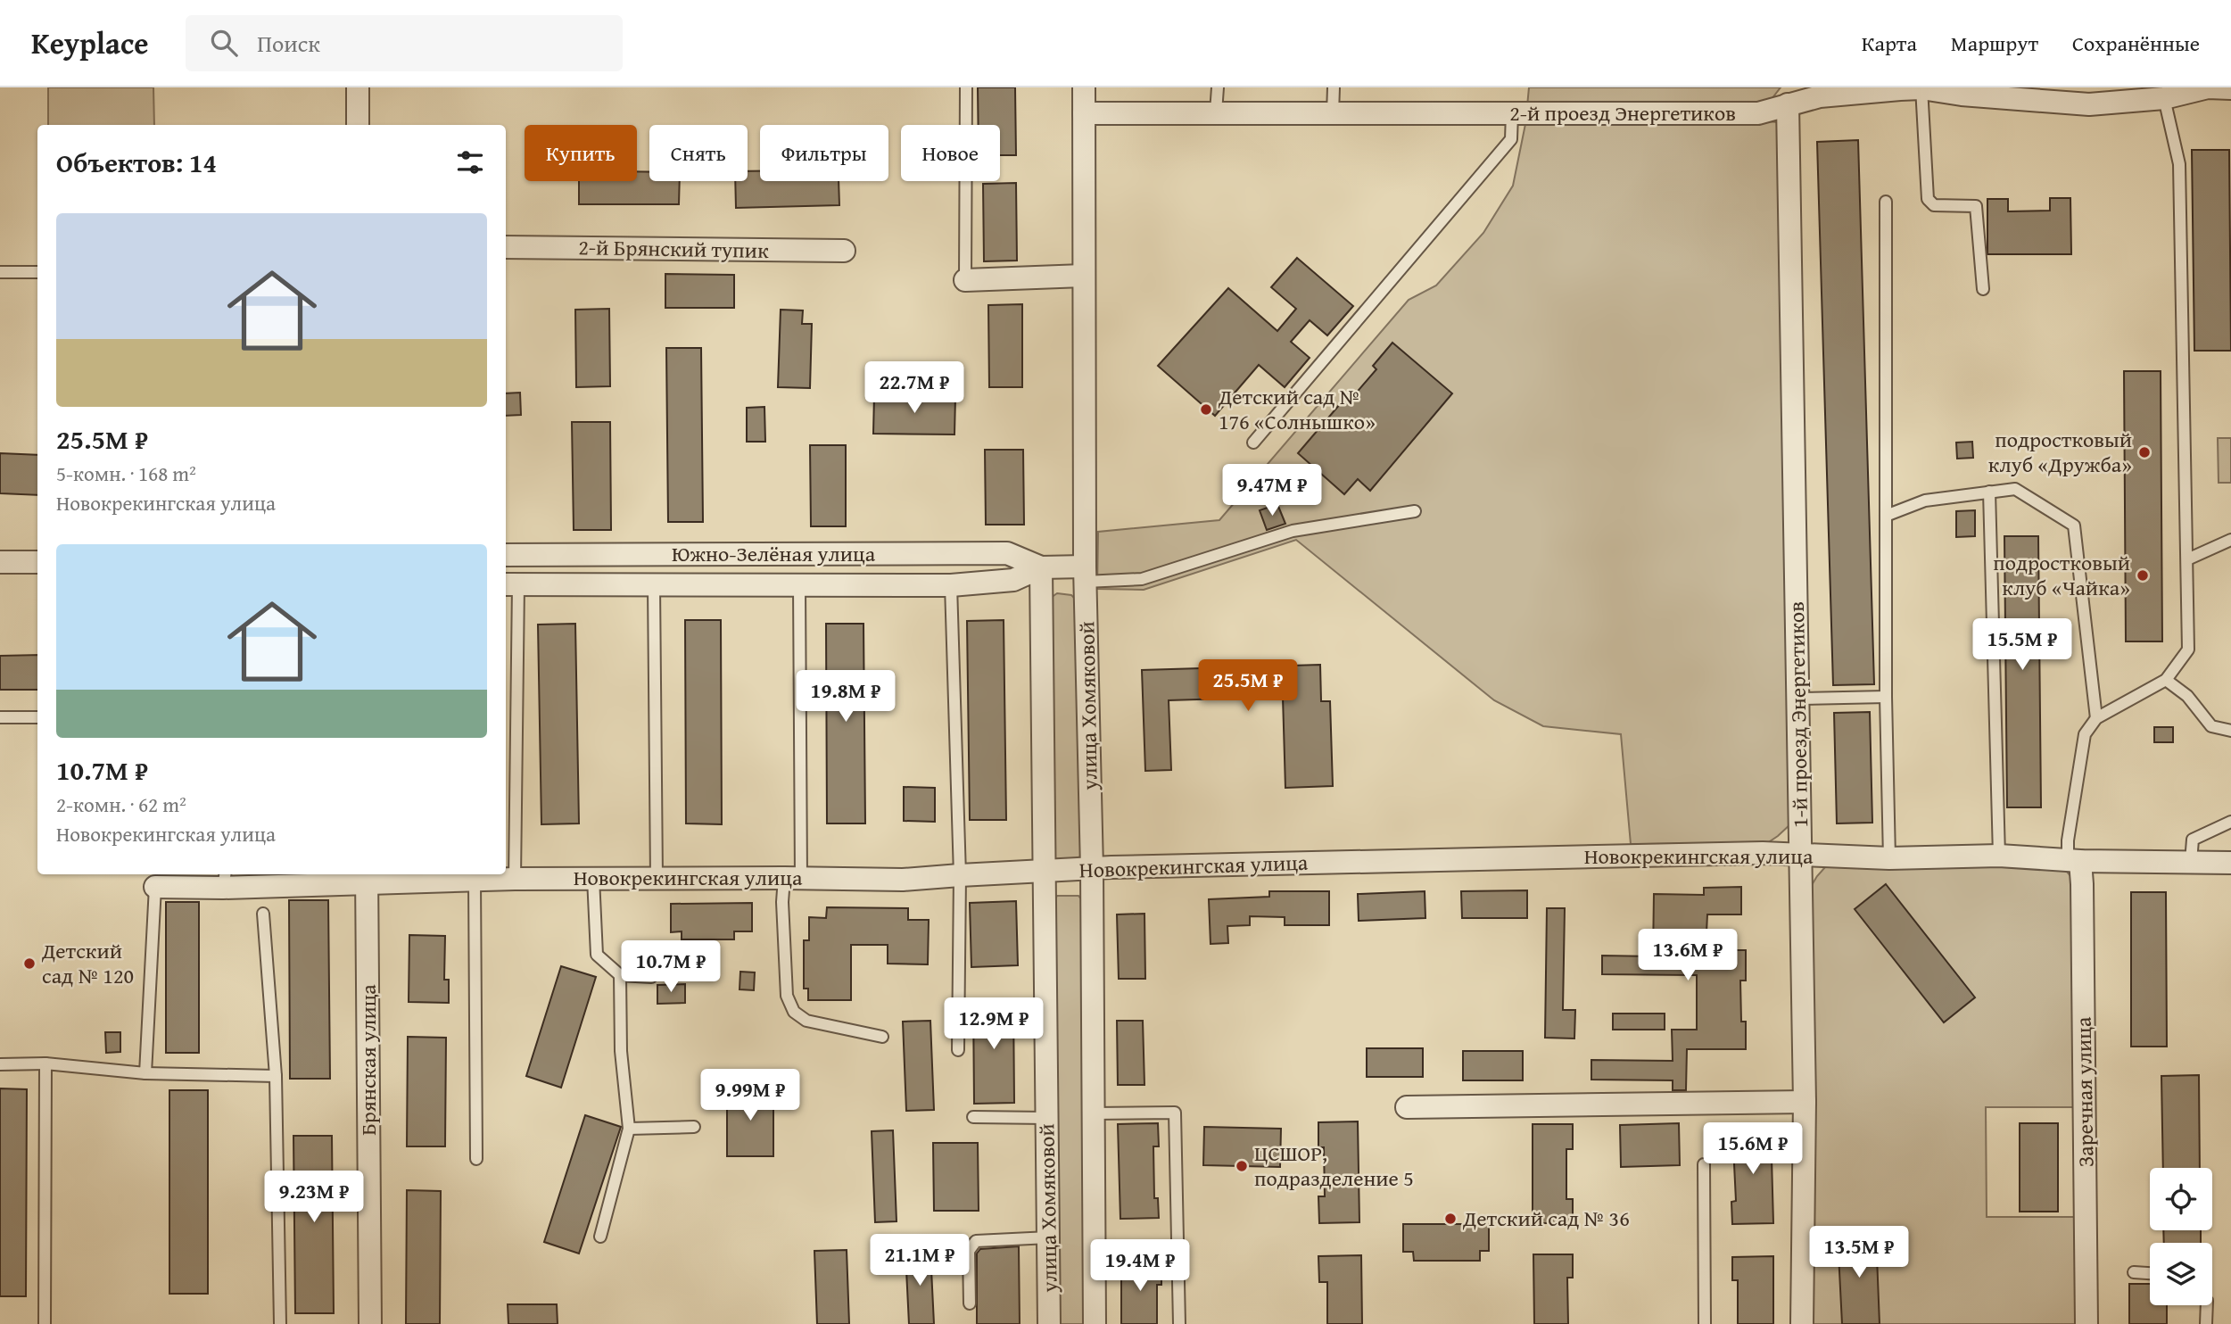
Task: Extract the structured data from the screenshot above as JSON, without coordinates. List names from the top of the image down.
{
  "streets": {
    "street": [
      "2-й проезд Энергетиков",
      "2-й Брянский тупик",
      "Южно-Зелёная улица",
      "улица Хомяковой",
      "1-й проезд Энергетиков",
      "Новокрекингская улица",
      "Брянская улица",
      "Заречная улица"
    ]
  },
  "crossings": [
    ["2-й проезд Энергетиков", "улица Хомяковой"],
    ["2-й проезд Энергетиков", "1-й проезд Энергетиков"],
    ["Южно-Зелёная улица", "улица Хомяковой"],
    ["улица Хомяковой", "Новокрекингская улица"],
    ["1-й проезд Энергетиков", "Новокрекингская улица"],
    ["Новокрекингская улица", "Брянская улица"],
    ["Новокрекингская улица", "Заречная улица"]
  ],
  "places": [
    "Детский сад № 176 «Солнышко»",
    "подростковый клуб «Дружба»",
    "подростковый клуб «Чайка»",
    "Детский сад № 120",
    "ЦСШОР, подразделение 5",
    "Детский сад № 36"
  ],
  "page": {
    "header": "Keyplace",
    "search": "Поиск",
    "nav": ["Карта", "Маршрут", "Сохранённые"],
    "chip": [
      "Купить",
      "Снять",
      "Фильтры",
      "Новое"
    ],
    "heading": "Объектов: 14",
    "list": [
      {
        "name": "25.5M ₽",
        "note": "5-комн. · 168 m² · Новокрекингская улица"
      },
      {
        "name": "10.7M ₽",
        "note": "2-комн. · 62 m² · Новокрекингская улица"
      }
    ],
    "price": [
      "22.7M ₽",
      "9.47M ₽",
      "15.5M ₽",
      "25.5M ₽",
      "19.8M ₽",
      "13.6M ₽",
      "10.7M ₽",
      "12.9M ₽",
      "9.99M ₽",
      "15.6M ₽",
      "9.23M ₽",
      "13.5M ₽",
      "21.1M ₽",
      "19.4M ₽"
    ]
  }
}
